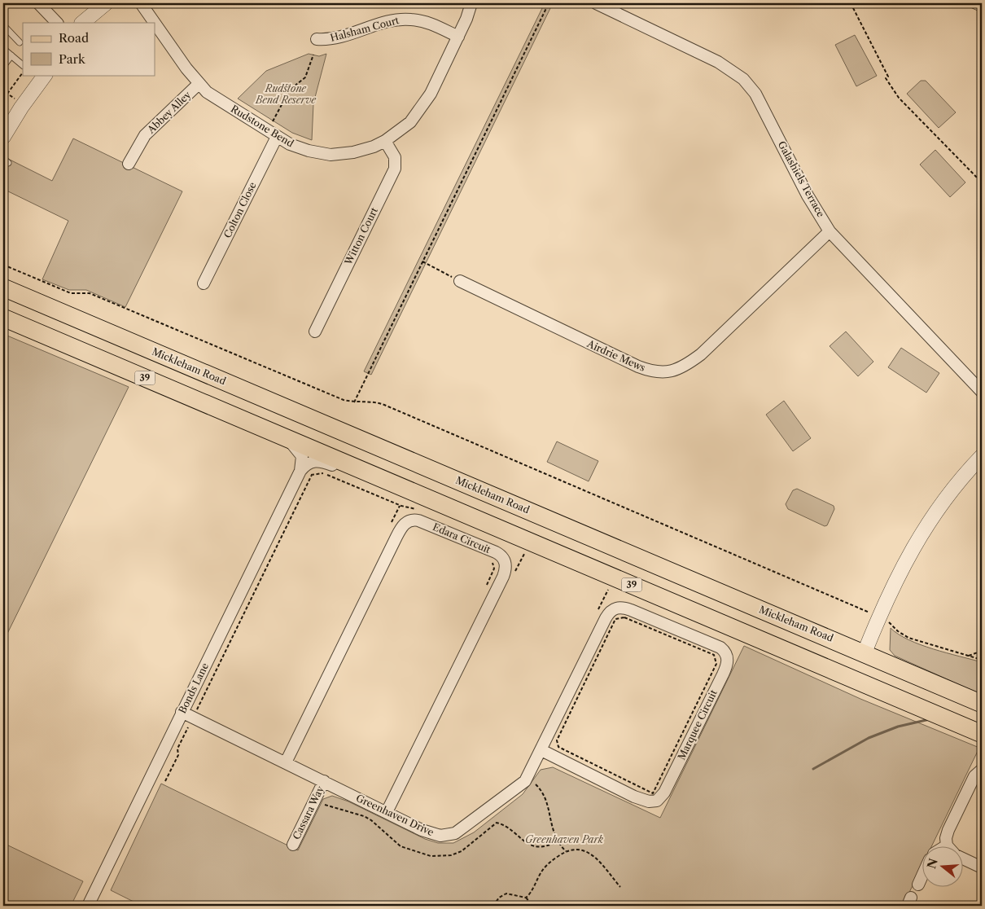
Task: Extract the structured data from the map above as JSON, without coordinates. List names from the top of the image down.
{
  "streets": {
    "main road": ["Mickleham Road", "39"],
    "street": [
      "Halsham Court",
      "Abbey Alley",
      "Rudstone Bend",
      "Galashiels Terrace",
      "Colton Close",
      "Witton Court",
      "Airdrie Mews",
      "Edara Circuit",
      "Bonds Lane",
      "Marquee Circuit",
      "Cassara Way",
      "Greenhaven Drive"
    ]
  },
  "crossings": [
    ["Halsham Court", "Rudstone Bend"],
    ["Abbey Alley", "Rudstone Bend"],
    ["Rudstone Bend", "Colton Close"],
    ["Rudstone Bend", "Witton Court"],
    ["Galashiels Terrace", "Airdrie Mews"],
    ["Edara Circuit", "Greenhaven Drive"],
    ["Bonds Lane", "Greenhaven Drive"],
    ["Marquee Circuit", "Greenhaven Drive"],
    ["Cassara Way", "Greenhaven Drive"]
  ],
  "parks": ["Rudstone Bend Reserve", "Greenhaven Park"],
  "legend": ["Road", "Park"],
  "north": "left"
}
